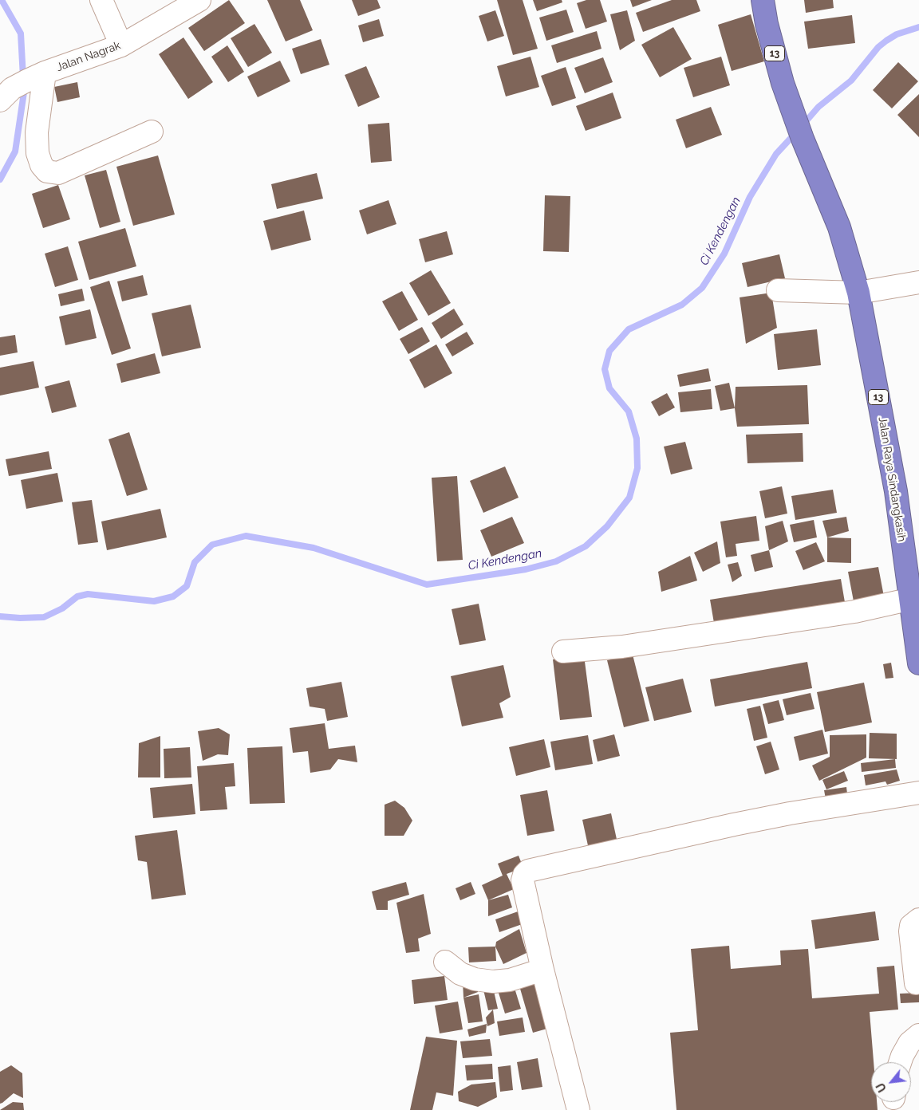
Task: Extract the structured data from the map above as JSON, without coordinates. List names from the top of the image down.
{
  "streets": {
    "highway": ["13", "Jalan Raya Sindangkasih"],
    "street": ["Jalan Nagrak"]
  },
  "water": ["Ci Kendengan"],
  "north": "bottom left"
}
